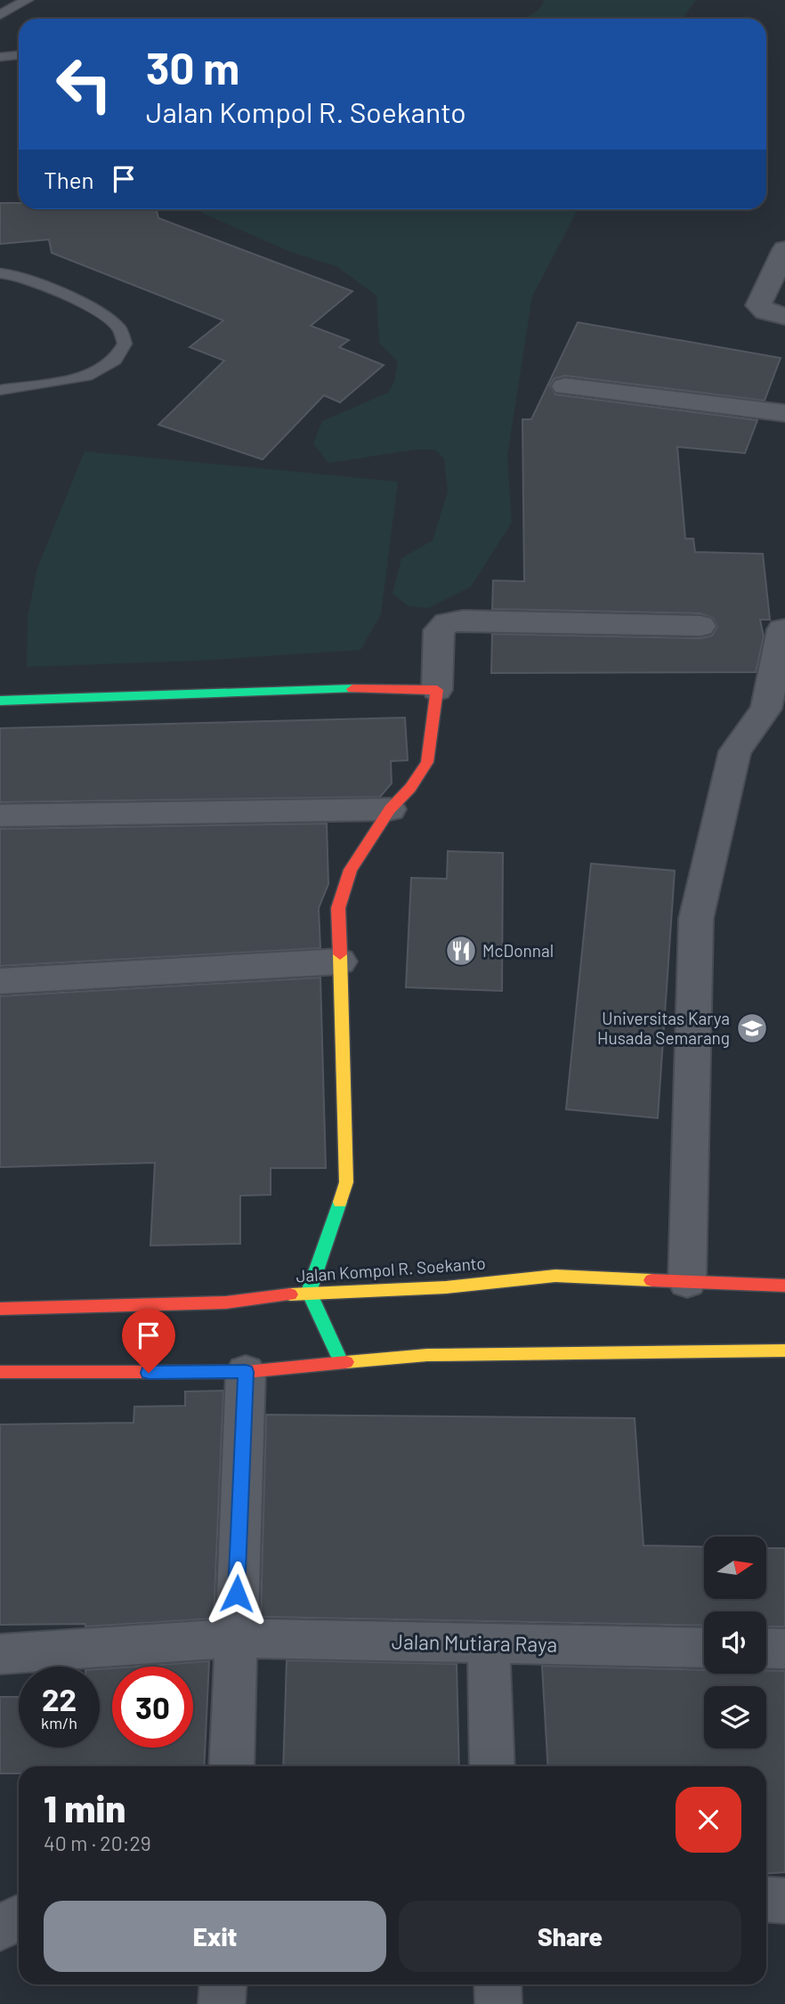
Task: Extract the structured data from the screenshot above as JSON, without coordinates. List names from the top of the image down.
{
  "streets": {
    "street": ["Jalan Kompol R. Soekanto", "Jalan Mutiara Raya"]
  },
  "places": {
    "restaurant": ["McDonnal"],
    "school or university": ["Universitas Karya Husada Semarang"]
  },
  "north": "right",
  "page": {
    "turn": ["30 m", "Jalan Kompol R. Soekanto"],
    "then": "Then",
    "speed": "22 km/h",
    "limit": "30",
    "heading": ["1 min", "40 m · 20:29"],
    "buttons": ["Exit", "Share"]
  }
}
